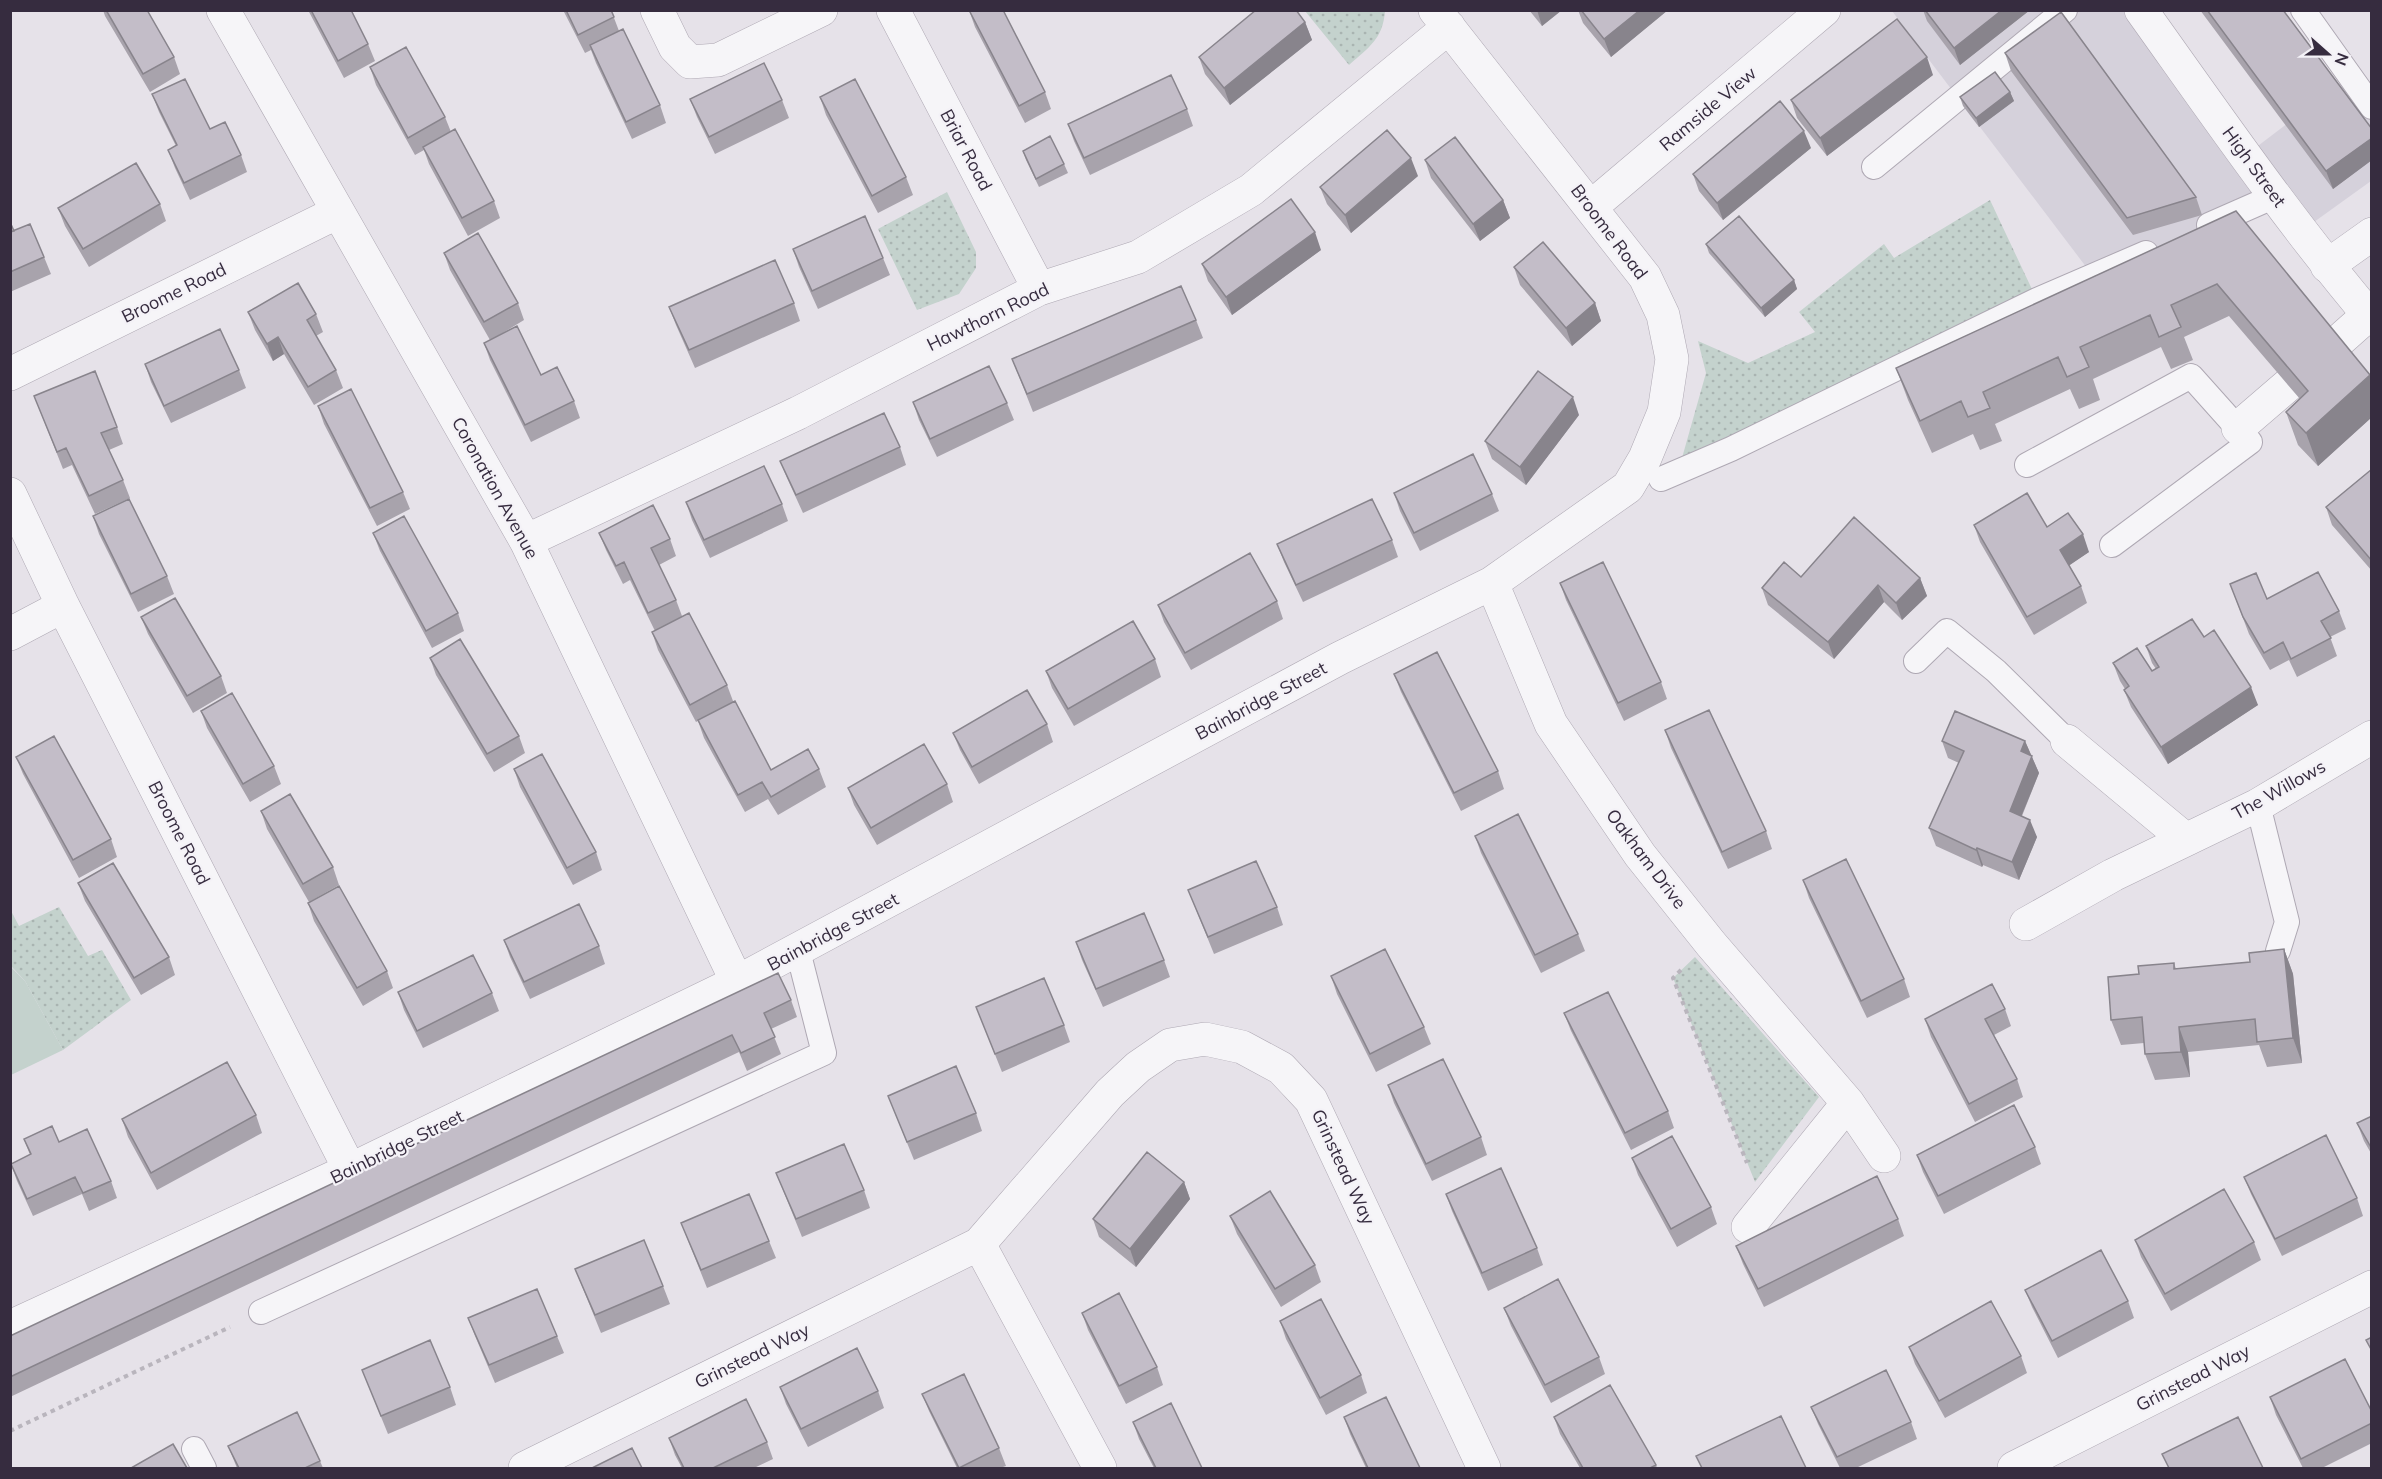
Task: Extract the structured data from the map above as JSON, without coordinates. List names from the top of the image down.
{
  "streets": {
    "street": [
      "Ramside View",
      "Briar Road",
      "High Street",
      "Broome Road",
      "Hawthorn Road",
      "Coronation Avenue",
      "Bainbridge Street",
      "The Willows",
      "Oakham Drive",
      "Grinstead Way"
    ]
  },
  "crossings": [
    ["Ramside View", "Broome Road"],
    ["Briar Road", "Hawthorn Road"],
    ["Broome Road", "Hawthorn Road"],
    ["Broome Road", "Coronation Avenue"],
    ["Broome Road", "Bainbridge Street"],
    ["Hawthorn Road", "Coronation Avenue"],
    ["Coronation Avenue", "Bainbridge Street"],
    ["Bainbridge Street", "Oakham Drive"]
  ],
  "north": "right"
}
